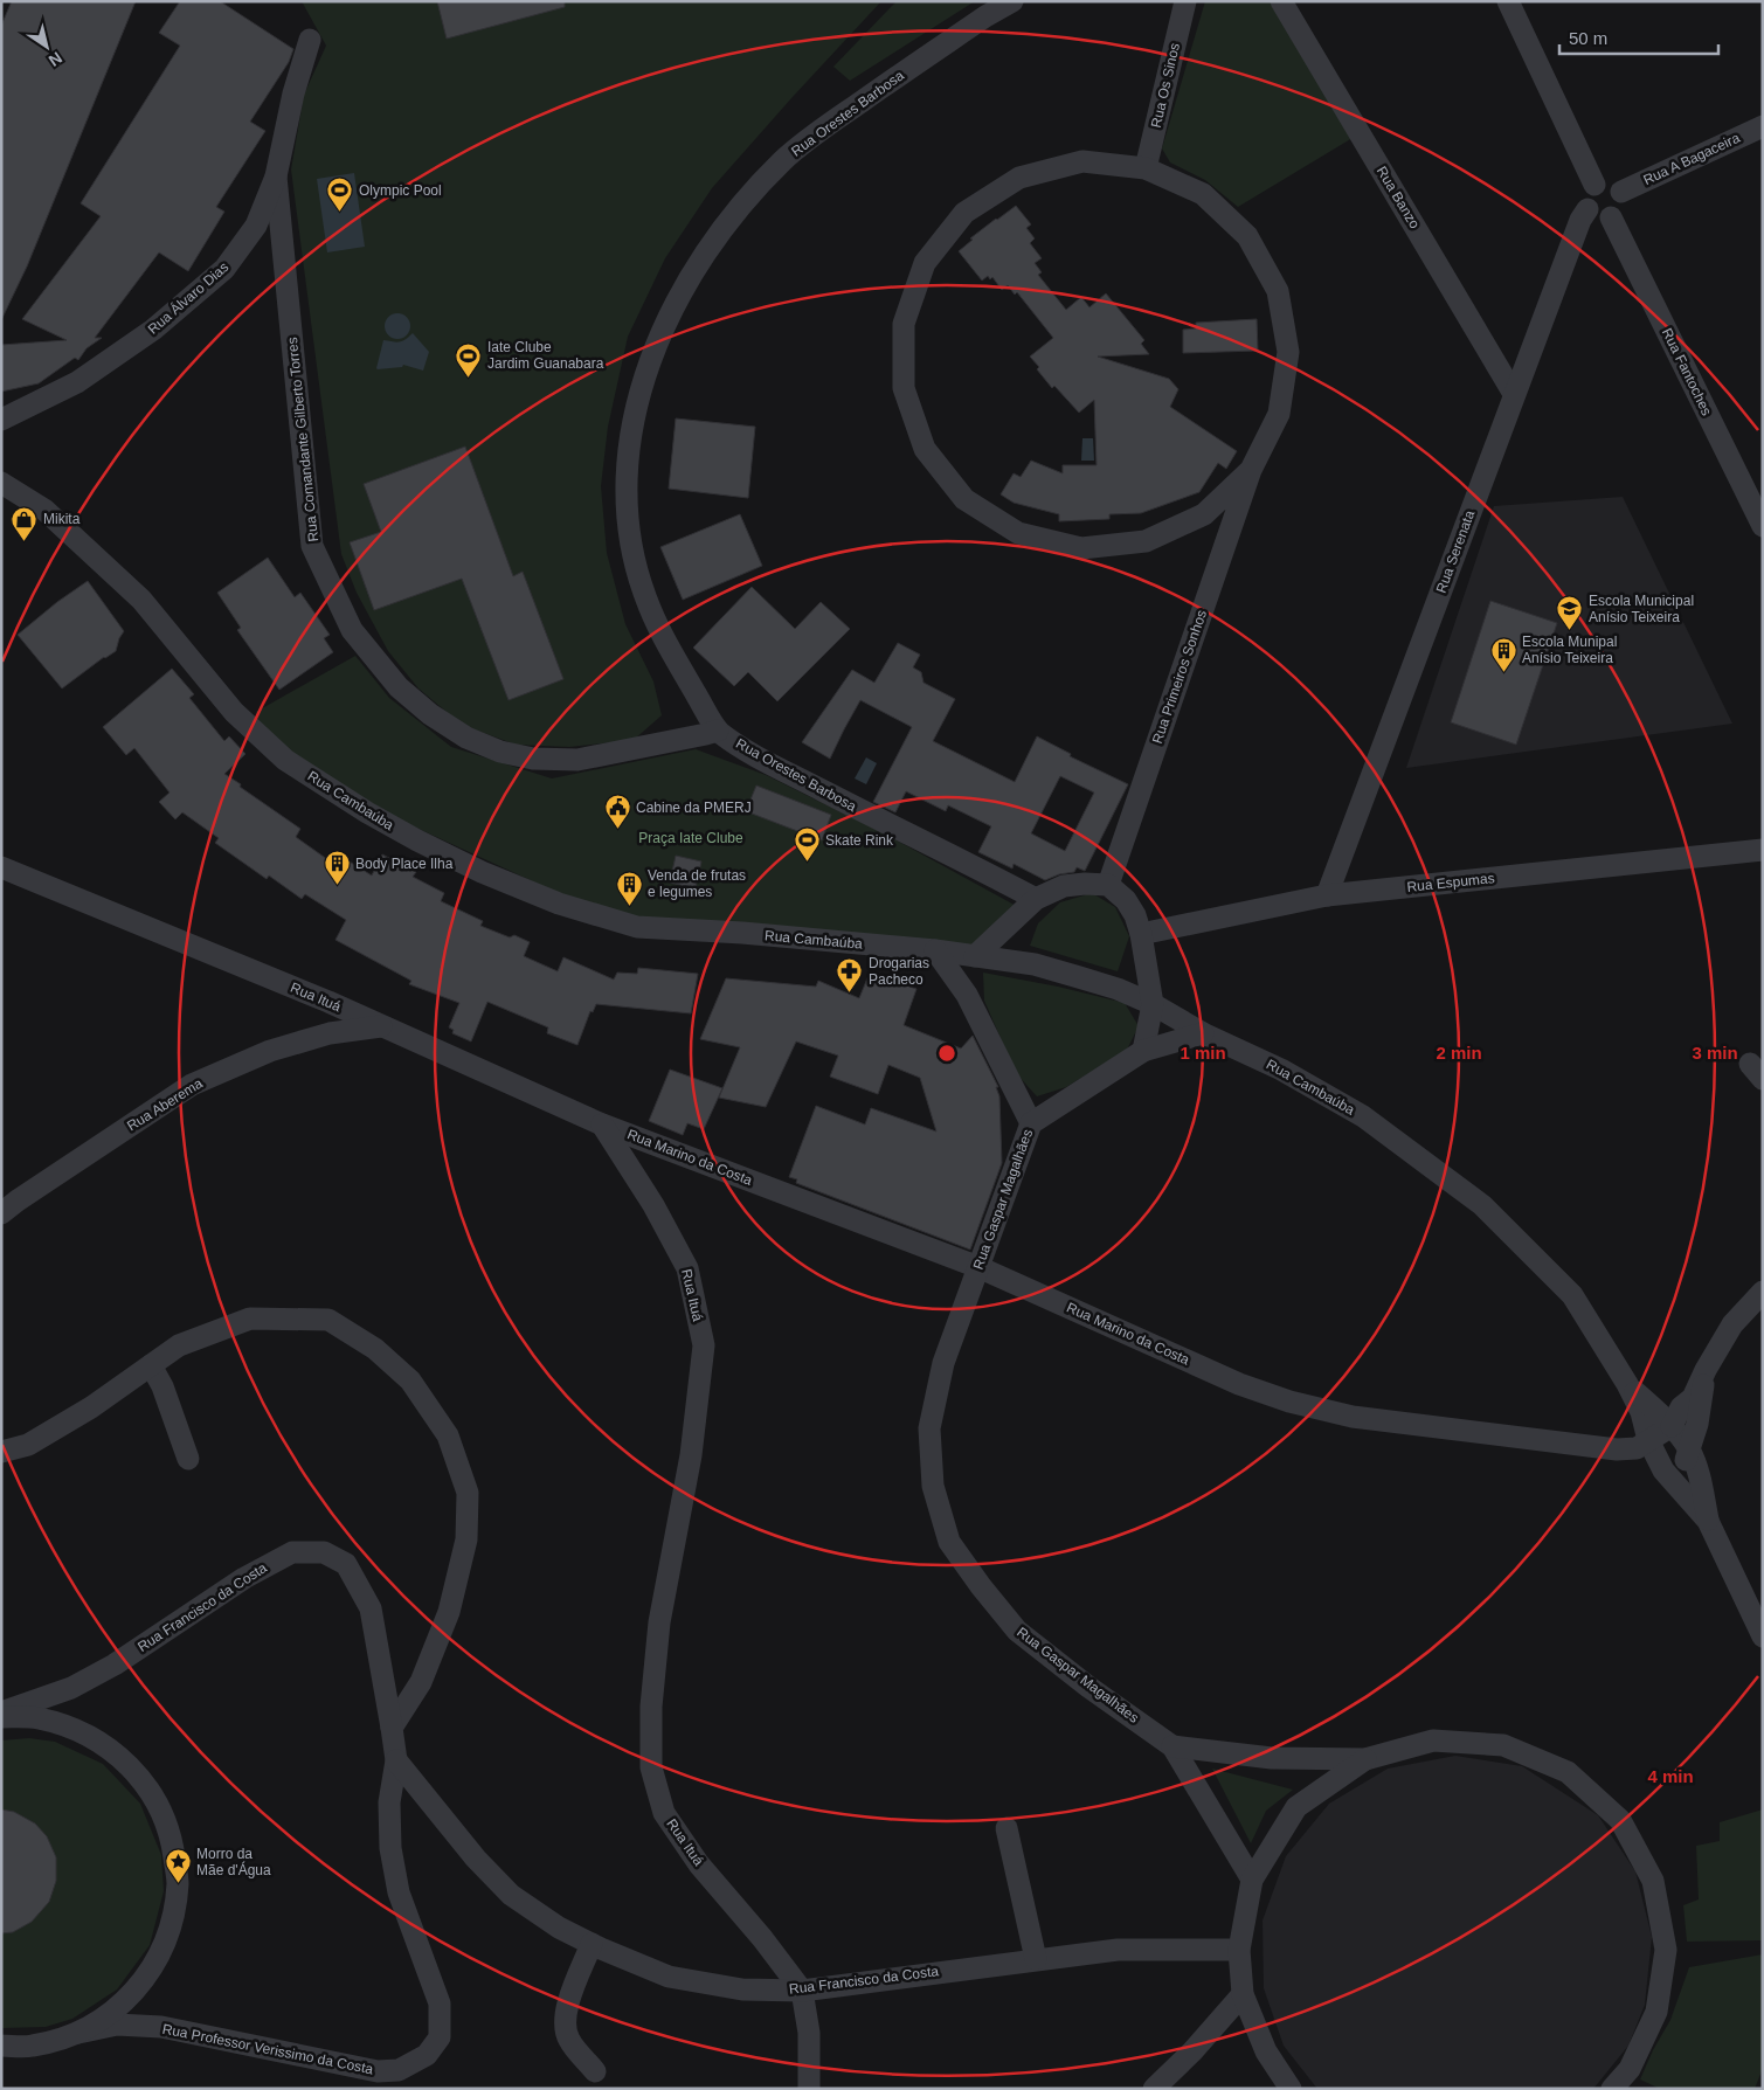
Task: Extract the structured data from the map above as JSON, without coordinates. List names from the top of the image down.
{
  "streets": {
    "street": [
      "Rua Os Sinos",
      "Rua Orestes Barbosa",
      "Rua A Bagaceira",
      "Rua Banzo",
      "Rua Álvaro Dias",
      "Rua Fantoches",
      "Rua Comandante Gilberto Torres",
      "Rua Serenata",
      "Rua Primeiros Sonhos",
      "Rua Cambaúba",
      "Rua Espumas",
      "Rua Ituá",
      "Rua Aberema",
      "Rua Marino da Costa",
      "Rua Gaspar Magalhães",
      "Rua Francisco da Costa",
      "Rua Professor Verissimo da Costa"
    ]
  },
  "crossings": [
    ["Rua Os Sinos", "Rua Primeiros Sonhos"],
    ["Rua Orestes Barbosa", "Rua Comandante Gilberto Torres"],
    ["Rua A Bagaceira", "Rua Fantoches"],
    ["Rua A Bagaceira", "Rua Serenata"],
    ["Rua Banzo", "Rua Serenata"],
    ["Rua Álvaro Dias", "Rua Comandante Gilberto Torres"],
    ["Rua Fantoches", "Rua Serenata"],
    ["Rua Serenata", "Rua Espumas"],
    ["Rua Cambaúba", "Rua Marino da Costa"],
    ["Rua Cambaúba", "Rua Gaspar Magalhães"],
    ["Rua Ituá", "Rua Aberema"],
    ["Rua Ituá", "Rua Marino da Costa"],
    ["Rua Ituá", "Rua Francisco da Costa"],
    ["Rua Marino da Costa", "Rua Gaspar Magalhães"],
    ["Rua Francisco da Costa", "Rua Professor Verissimo da Costa"]
  ],
  "parks": ["Praça Iate Clube"],
  "places": {
    "sports": ["Olympic Pool", "Iate Clube Jardim Guanabara", "Skate Rink"],
    "shop": ["Mikita"],
    "school or university": ["Escola Municipal Anísio Teixeira"],
    "building": ["Escola Munipal Anísio Teixeira", "Body Place Ilha", "Venda de frutas e legumes"],
    "public building": ["Cabine da PMERJ"],
    "pharmacy": ["Drogarias Pacheco"],
    "place": ["Morro da Mãe d'Água"]
  },
  "scale_bar": "50 m",
  "north": "bottom right",
  "rings": [
    "1 min",
    "2 min",
    "3 min",
    "4 min"
  ]
}
